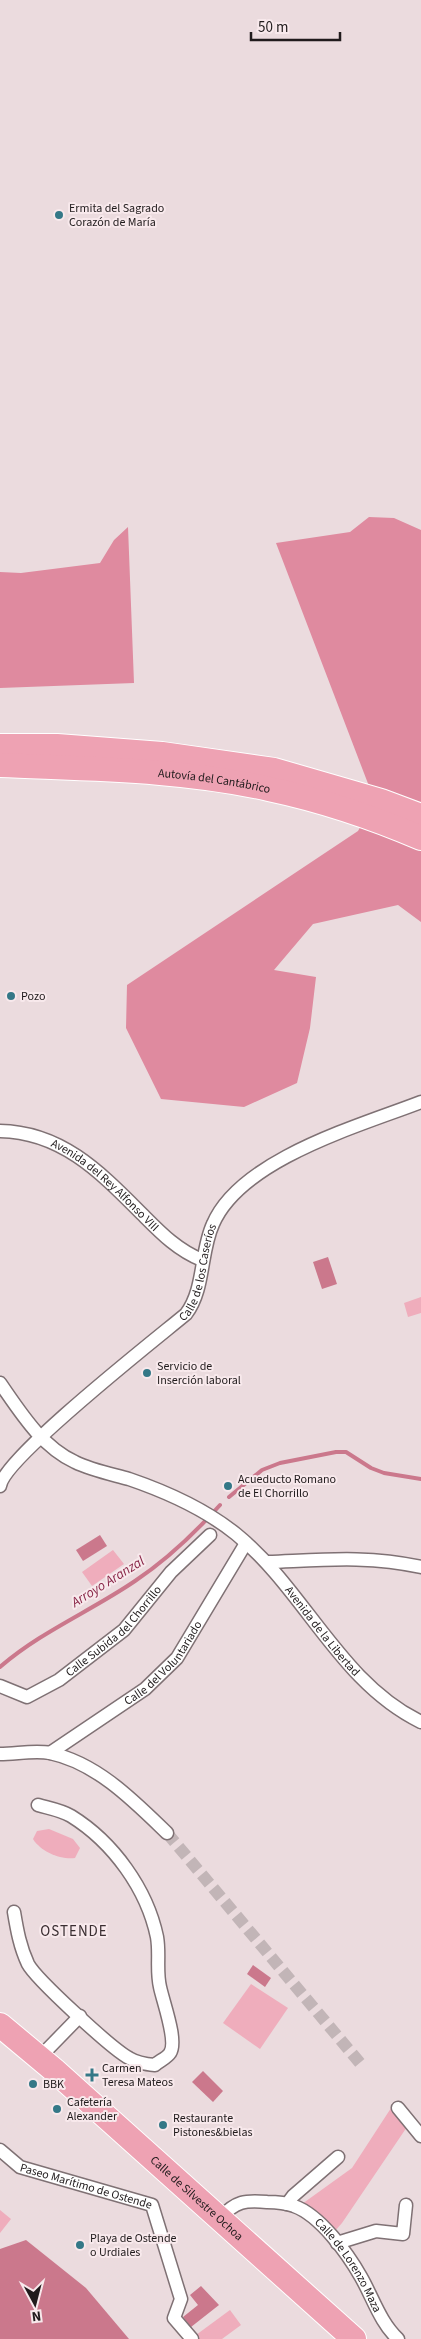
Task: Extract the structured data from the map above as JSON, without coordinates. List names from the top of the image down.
{
  "streets": {
    "highway": ["Autovía del Cantábrico", "Calle de Silvestre Ochoa"],
    "street": [
      "Avenida del Rey Alfonso VIII",
      "Calle de los Caseríos",
      "Avenida de la Libertad",
      "Calle Subida del Chorrillo",
      "Calle del Voluntariado",
      "Paseo Marítimo de Ostende",
      "Calle de Lorenzo Maza"
    ]
  },
  "crossings": [
    ["Avenida del Rey Alfonso VIII", "Calle de los Caseríos"],
    ["Calle de los Caseríos", "Avenida de la Libertad"],
    ["Avenida de la Libertad", "Calle del Voluntariado"],
    ["Calle de Silvestre Ochoa", "Calle de Lorenzo Maza"]
  ],
  "districts": ["OSTENDE"],
  "water": ["Arroyo Aranzal"],
  "places": {
    "other": [
      "Ermita del Sagrado Corazón de María",
      "Pozo",
      "Servicio de Inserción laboral",
      "Acueducto Romano de El Chorrillo",
      "BBK",
      "Cafetería Alexander",
      "Restaurante Pistones&bielas",
      "Playa de Ostende o Urdiales"
    ],
    "health": ["Carmen Teresa Mateos"]
  },
  "scale_bar": "50 m",
  "north": "bottom"
}
